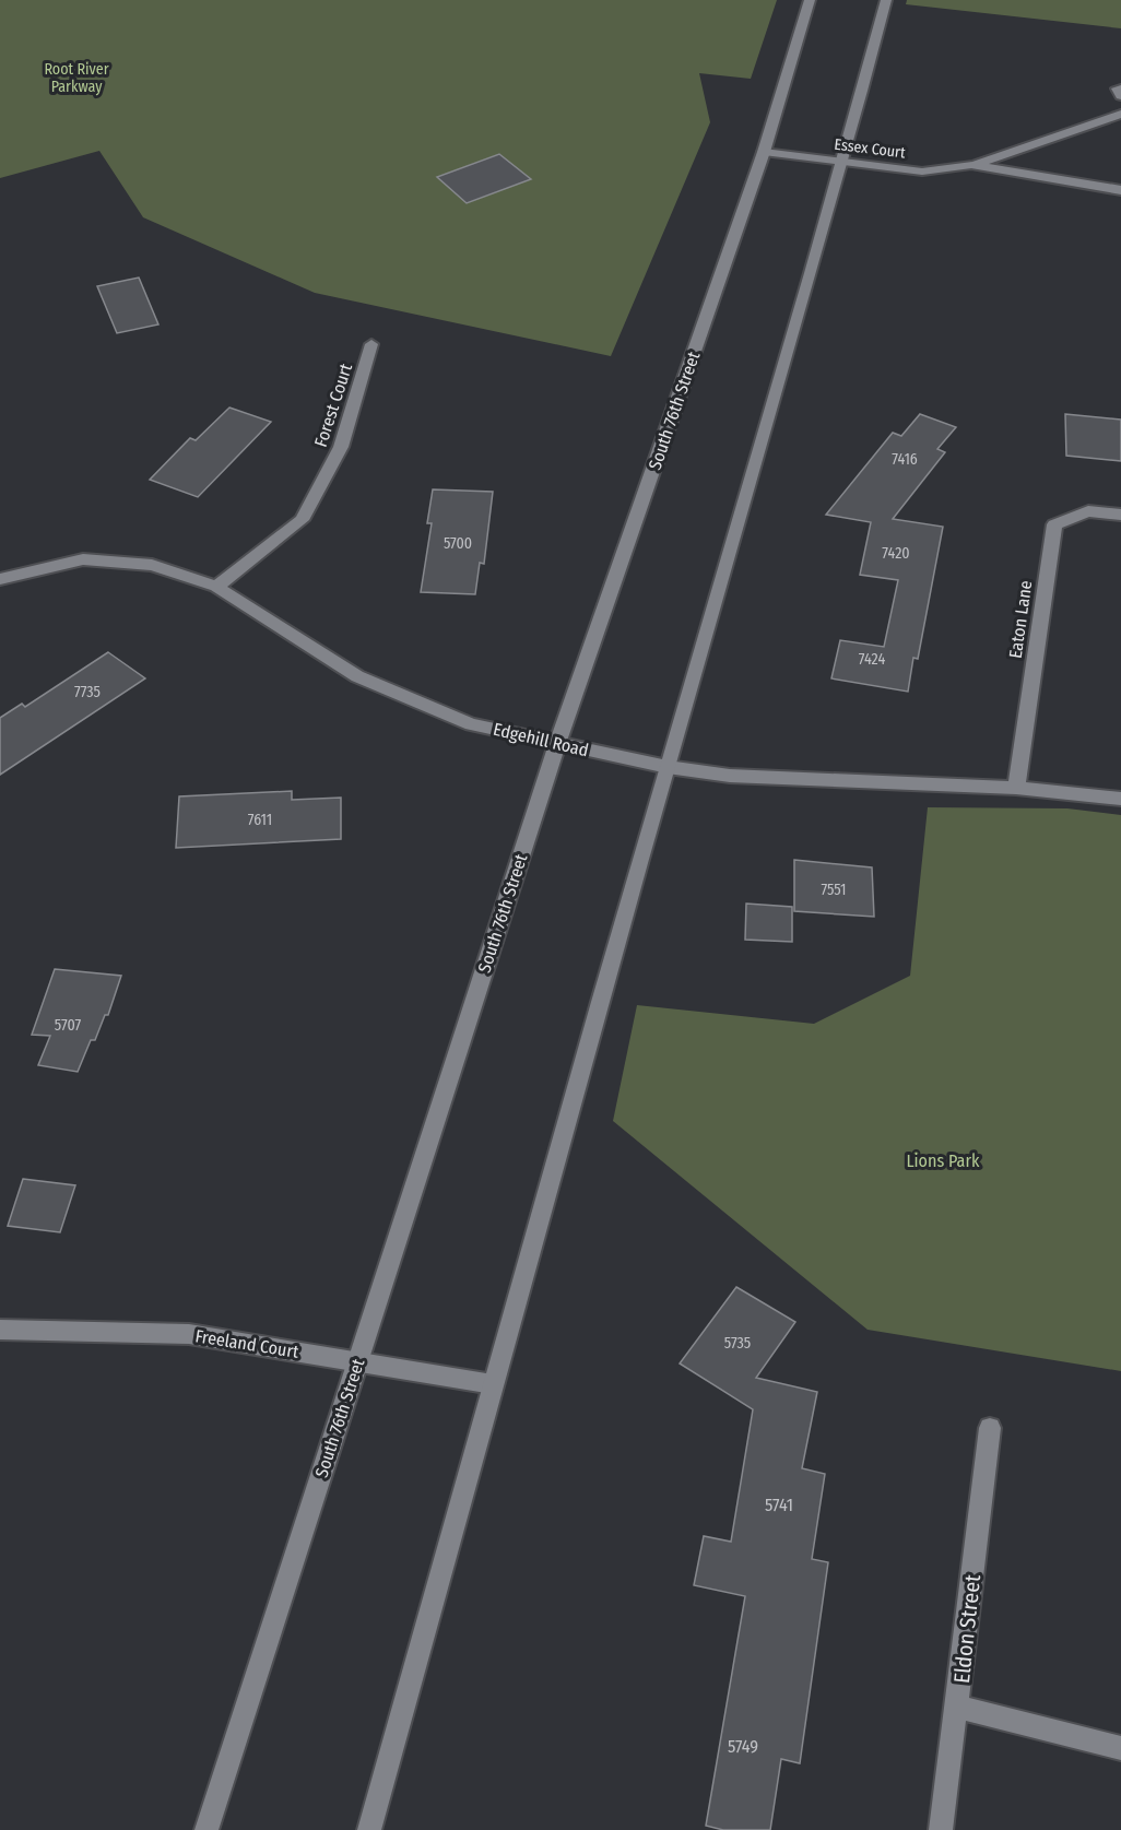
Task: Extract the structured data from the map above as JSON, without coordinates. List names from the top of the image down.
{
  "streets": {
    "main road": [
      "Essex Court",
      "Forest Court",
      "South 76th Street",
      "Eaton Lane",
      "Edgehill Road",
      "Freeland Court",
      "Eldon Street"
    ]
  },
  "crossings": [
    ["Essex Court", "South 76th Street"],
    ["Forest Court", "Edgehill Road"],
    ["South 76th Street", "Edgehill Road"],
    ["South 76th Street", "Freeland Court"],
    ["Eaton Lane", "Edgehill Road"]
  ],
  "parks": ["Root River Parkway", "Lions Park"],
  "house_numbers": [
    "7416",
    "5700",
    "7420",
    "7424",
    "7735",
    "7611",
    "7551",
    "5707",
    "5735",
    "5741",
    "5749"
  ]
}
